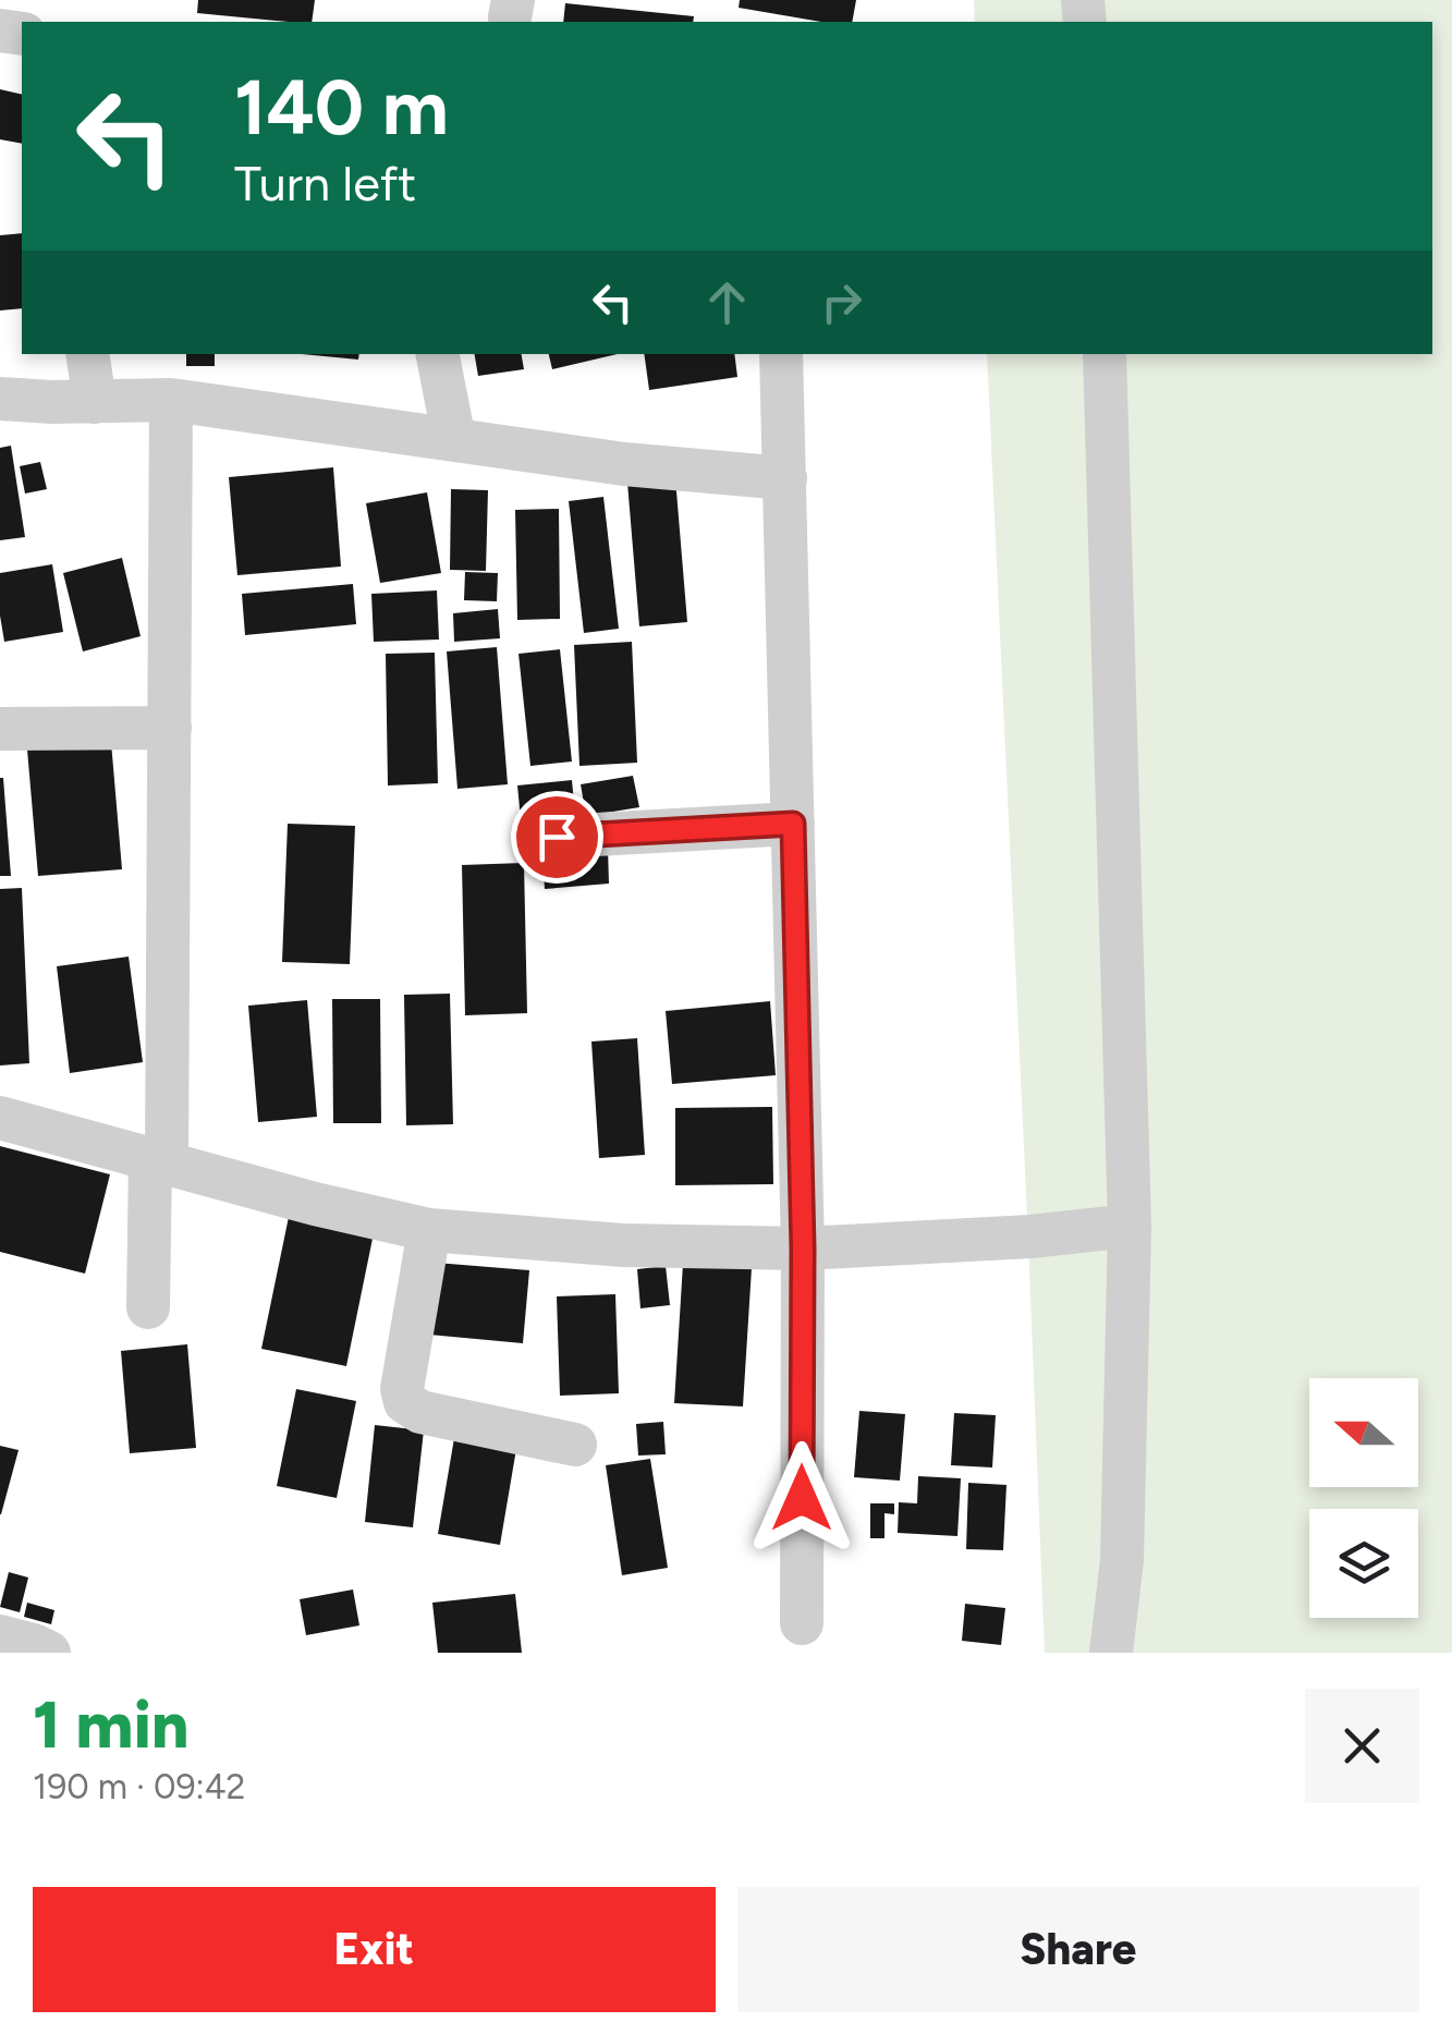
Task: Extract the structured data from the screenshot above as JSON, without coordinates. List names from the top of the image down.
{
  "north": "left",
  "page": {
    "turn": ["140 m", "Turn left"],
    "heading": ["1 min", "190 m · 09:42"],
    "buttons": ["Exit", "Share"]
  }
}
